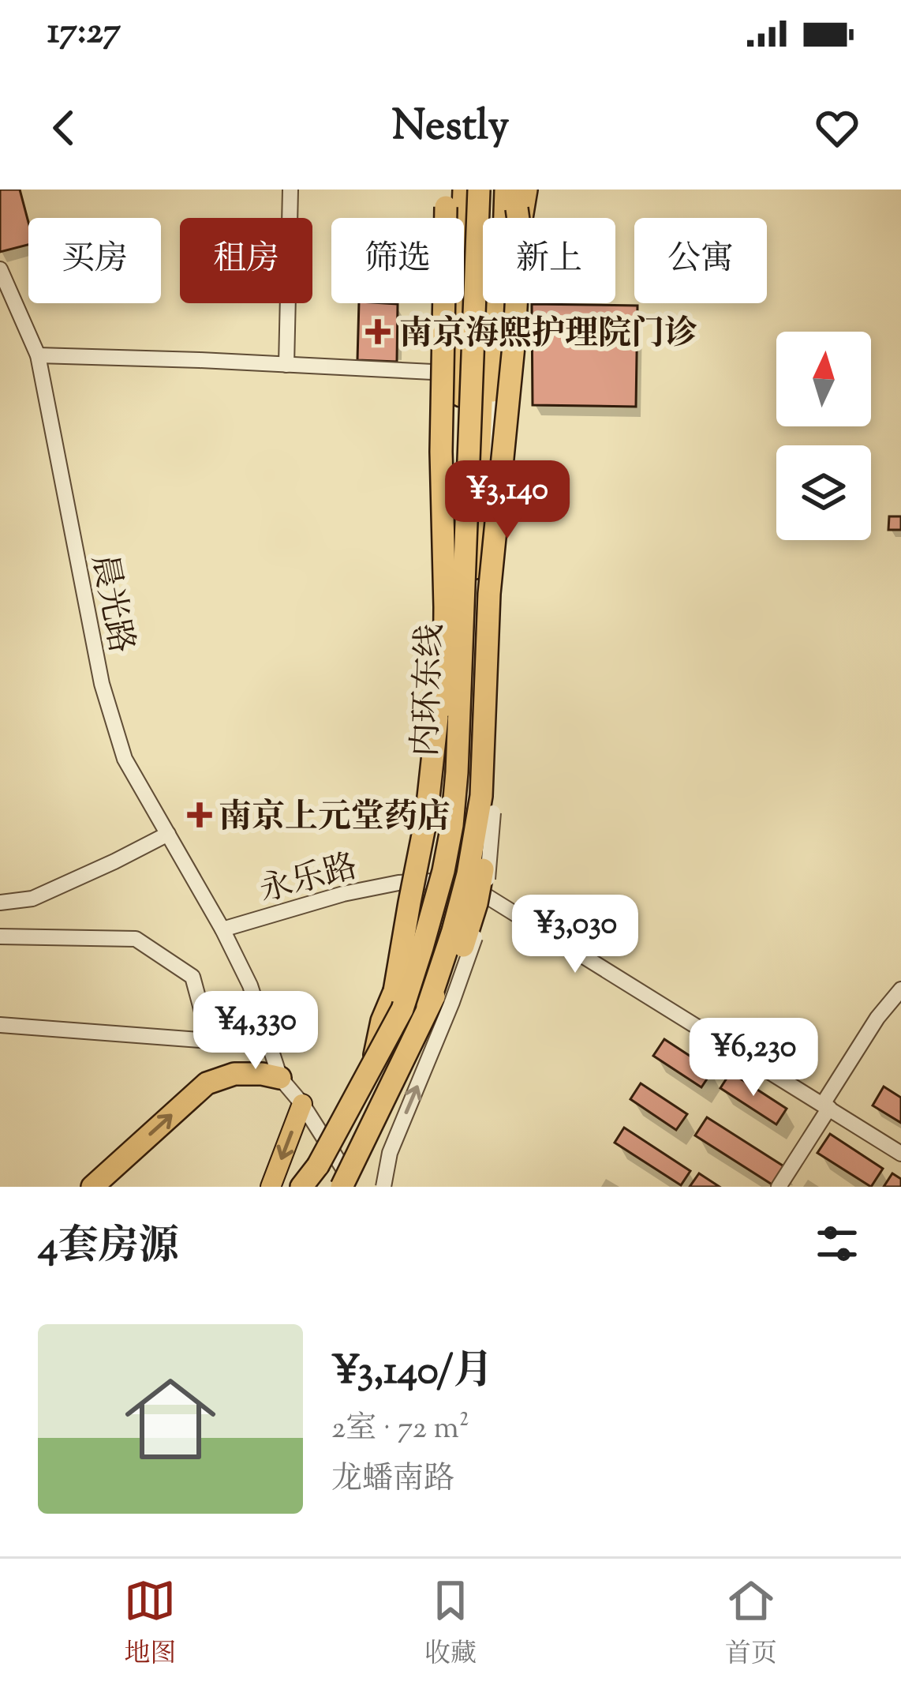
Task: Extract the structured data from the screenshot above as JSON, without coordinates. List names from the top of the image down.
{
  "streets": {
    "highway": ["内环东线"],
    "street": ["晨光路", "永乐路"]
  },
  "crossings": [
    ["晨光路", "永乐路"]
  ],
  "places": {
    "health": ["南京海熙护理院门诊", "南京上元堂药店"]
  },
  "north": "top",
  "page": {
    "status": "17:27",
    "header": "Nestly",
    "chip": [
      "买房",
      "租房",
      "筛选",
      "新上",
      "公寓"
    ],
    "price": [
      "¥3,140",
      "¥3,030",
      "¥4,330",
      "¥6,230"
    ],
    "heading": "4套房源",
    "list": [
      {
        "name": "¥3,140/月",
        "note": "2室 · 72 m² · 龙蟠南路"
      }
    ],
    "tabs": ["地图", "收藏", "首页"]
  }
}
